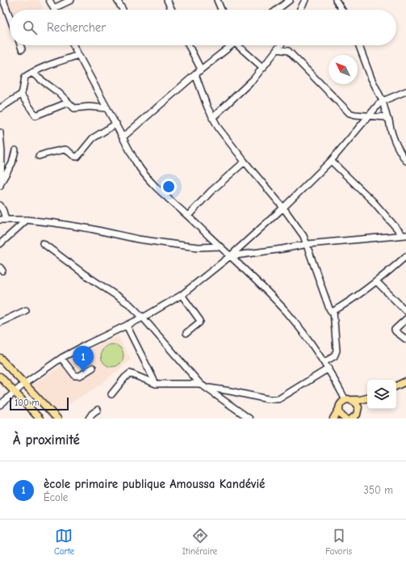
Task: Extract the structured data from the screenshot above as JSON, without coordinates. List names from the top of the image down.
{
  "scale_bar": "100 m",
  "north": "top left",
  "page": {
    "search": "Rechercher",
    "pins": "1",
    "scale": "100 m",
    "heading": "À proximité",
    "list": [
      {
        "mark": "1",
        "name": "ècole primaire publique Amoussa Kandévié",
        "note": "École",
        "value": "350 m"
      }
    ],
    "nav": ["Carte", "Itinéraire", "Favoris"]
  }
}
